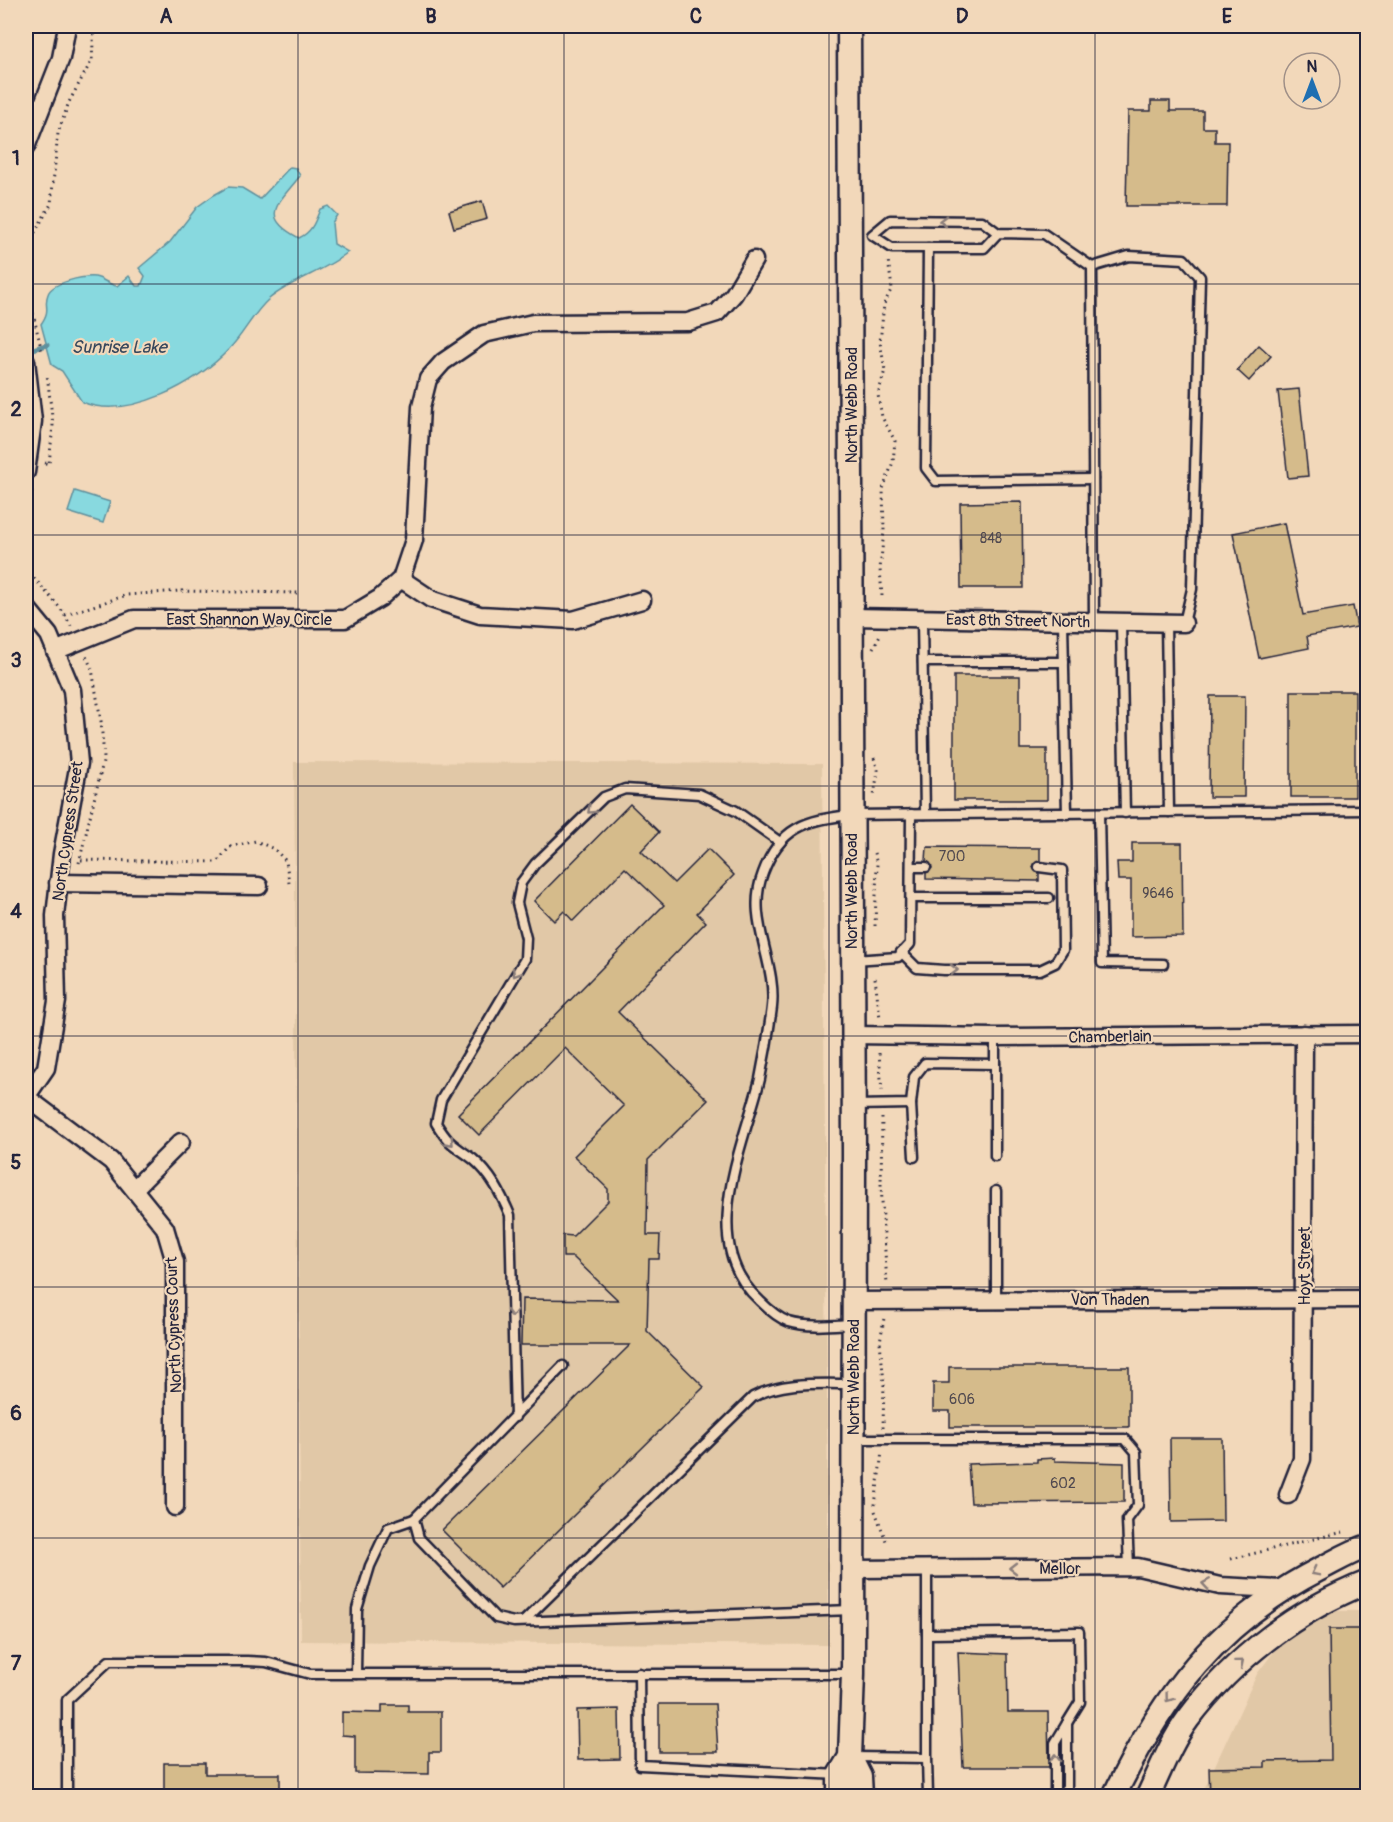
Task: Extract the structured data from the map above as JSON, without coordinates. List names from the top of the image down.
{
  "streets": {
    "main road": ["North Webb Road"],
    "street": [
      "East Shannon Way Circle",
      "East 8th Street North",
      "North Cypress Street",
      "Chamberlain",
      "Hoyt Street",
      "Von Thaden",
      "North Cypress Court",
      "Mellor"
    ]
  },
  "crossings": [
    ["North Webb Road", "East 8th Street North"],
    ["North Webb Road", "Chamberlain"],
    ["North Webb Road", "Von Thaden"],
    ["North Webb Road", "Mellor"],
    ["East Shannon Way Circle", "North Cypress Street"],
    ["North Cypress Street", "North Cypress Court"],
    ["Chamberlain", "Hoyt Street"],
    ["Hoyt Street", "Von Thaden"]
  ],
  "one_way": ["Mellor"],
  "water": ["Sunrise Lake"],
  "house_numbers": [
    "848",
    "700",
    "9646",
    "606",
    "602"
  ],
  "north": "top",
  "grid": {
    "columns": [
      "A",
      "B",
      "C",
      "D",
      "E"
    ],
    "rows": [
      "1",
      "2",
      "3",
      "4",
      "5",
      "6",
      "7"
    ]
  }
}
